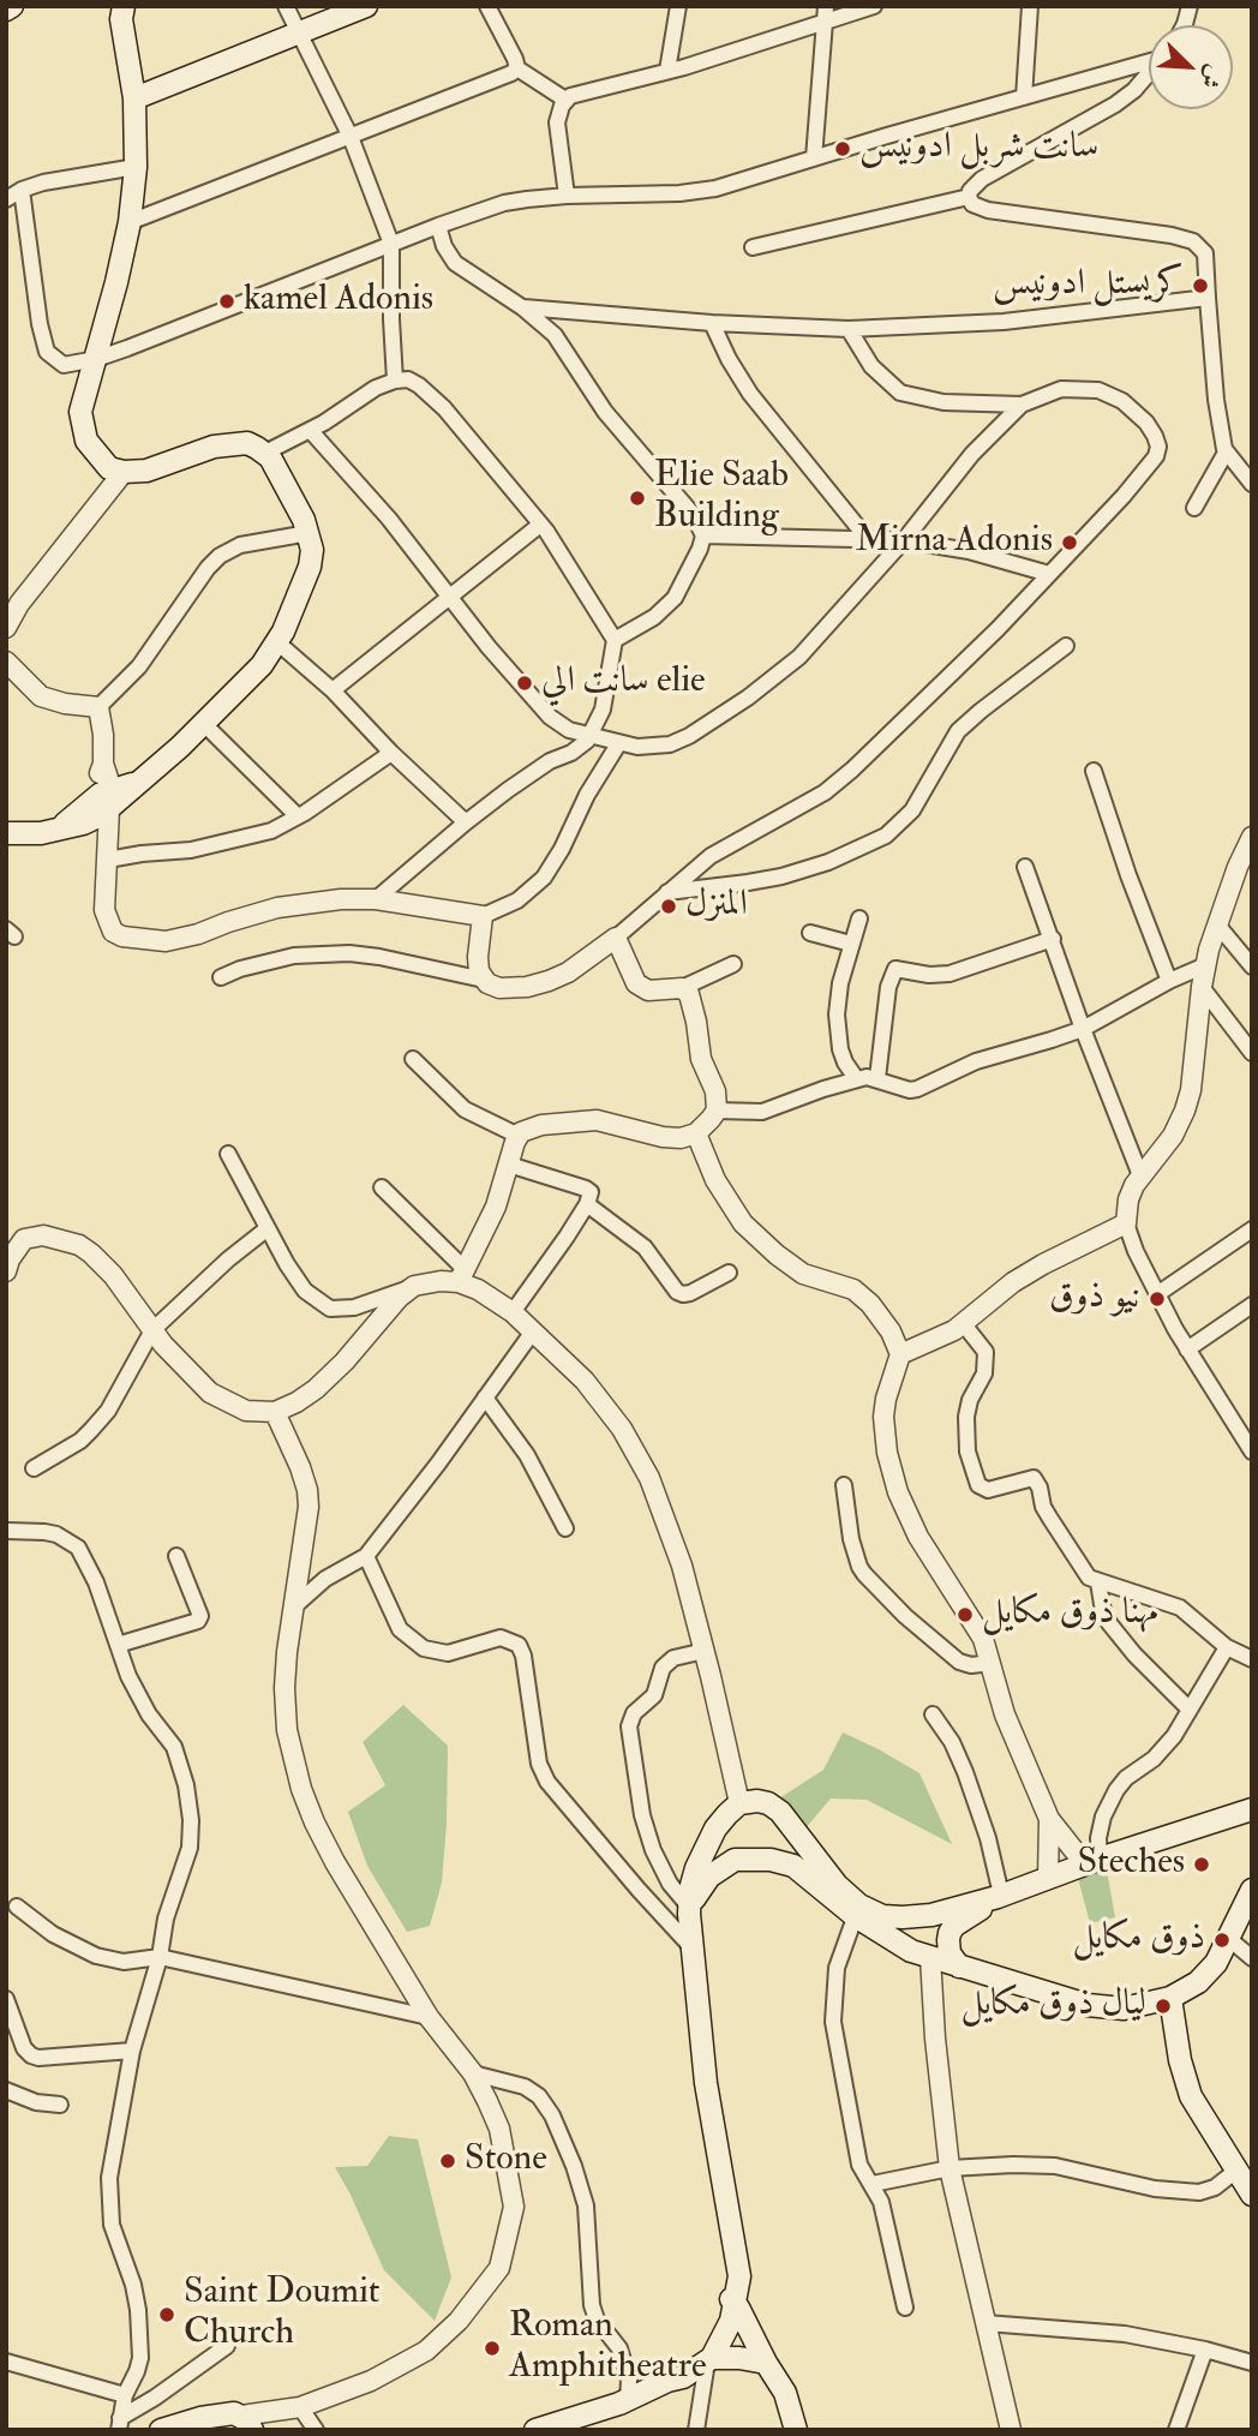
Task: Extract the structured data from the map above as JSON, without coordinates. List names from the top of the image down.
{
  "places": [
    "سانت شربل ادونيس",
    "كريستل ادونيس",
    "kamel Adonis",
    "Elie Saab Building",
    "Mirna Adonis",
    "سانت الي elie",
    "المنزل",
    "نيو ذوق",
    "مهنا ذوق مكايل",
    "Steches",
    "ذوق مكايل",
    "ليال ذوق مكايل",
    "Stone",
    "Saint Doumit Church",
    "Roman Amphitheatre"
  ],
  "north": "bottom right"
}
